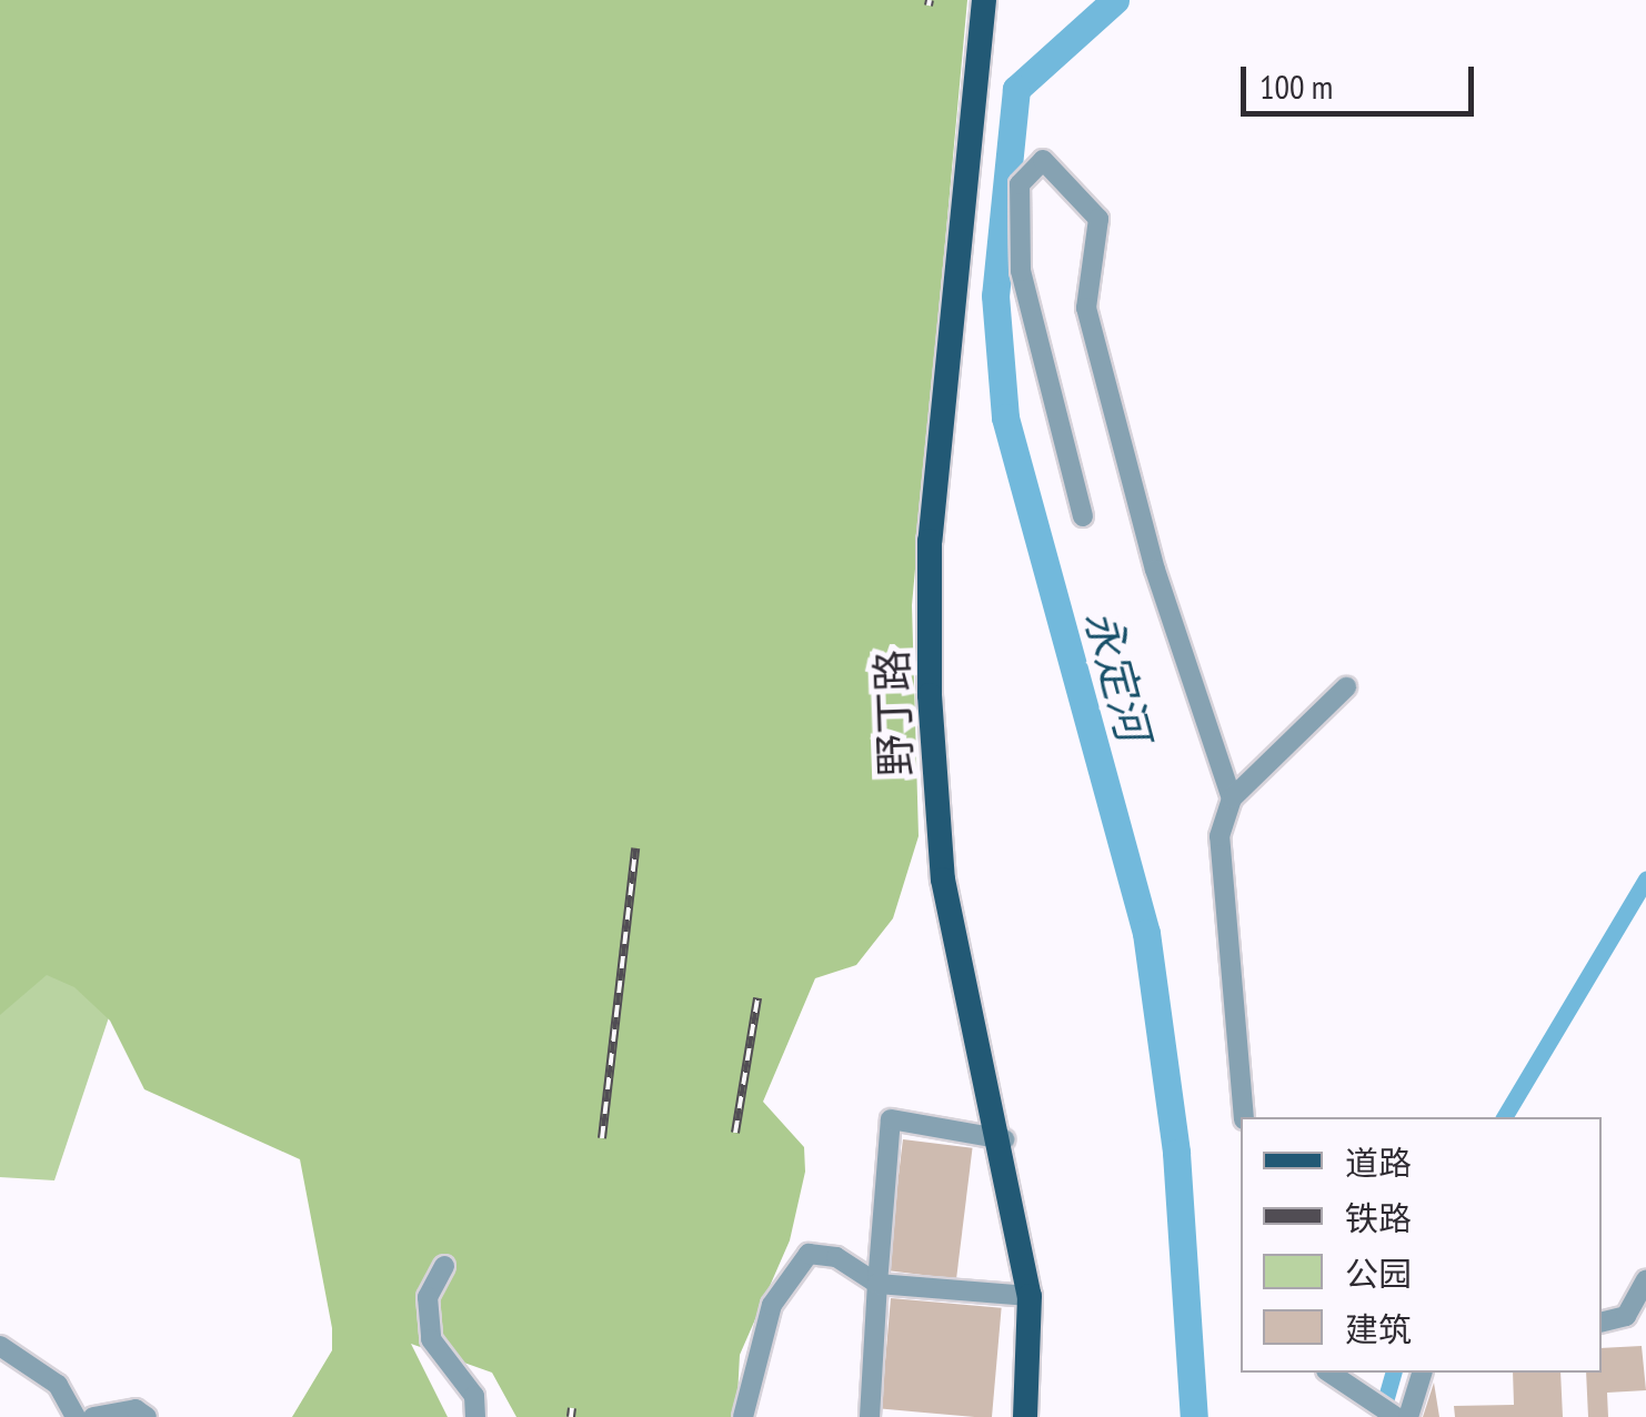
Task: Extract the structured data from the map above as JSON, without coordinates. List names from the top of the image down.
{
  "streets": {
    "main road": ["野丁路"]
  },
  "water": ["永定河"],
  "legend": [
    "道路",
    "铁路",
    "公园",
    "建筑"
  ],
  "scale_bar": "100 m"
}
